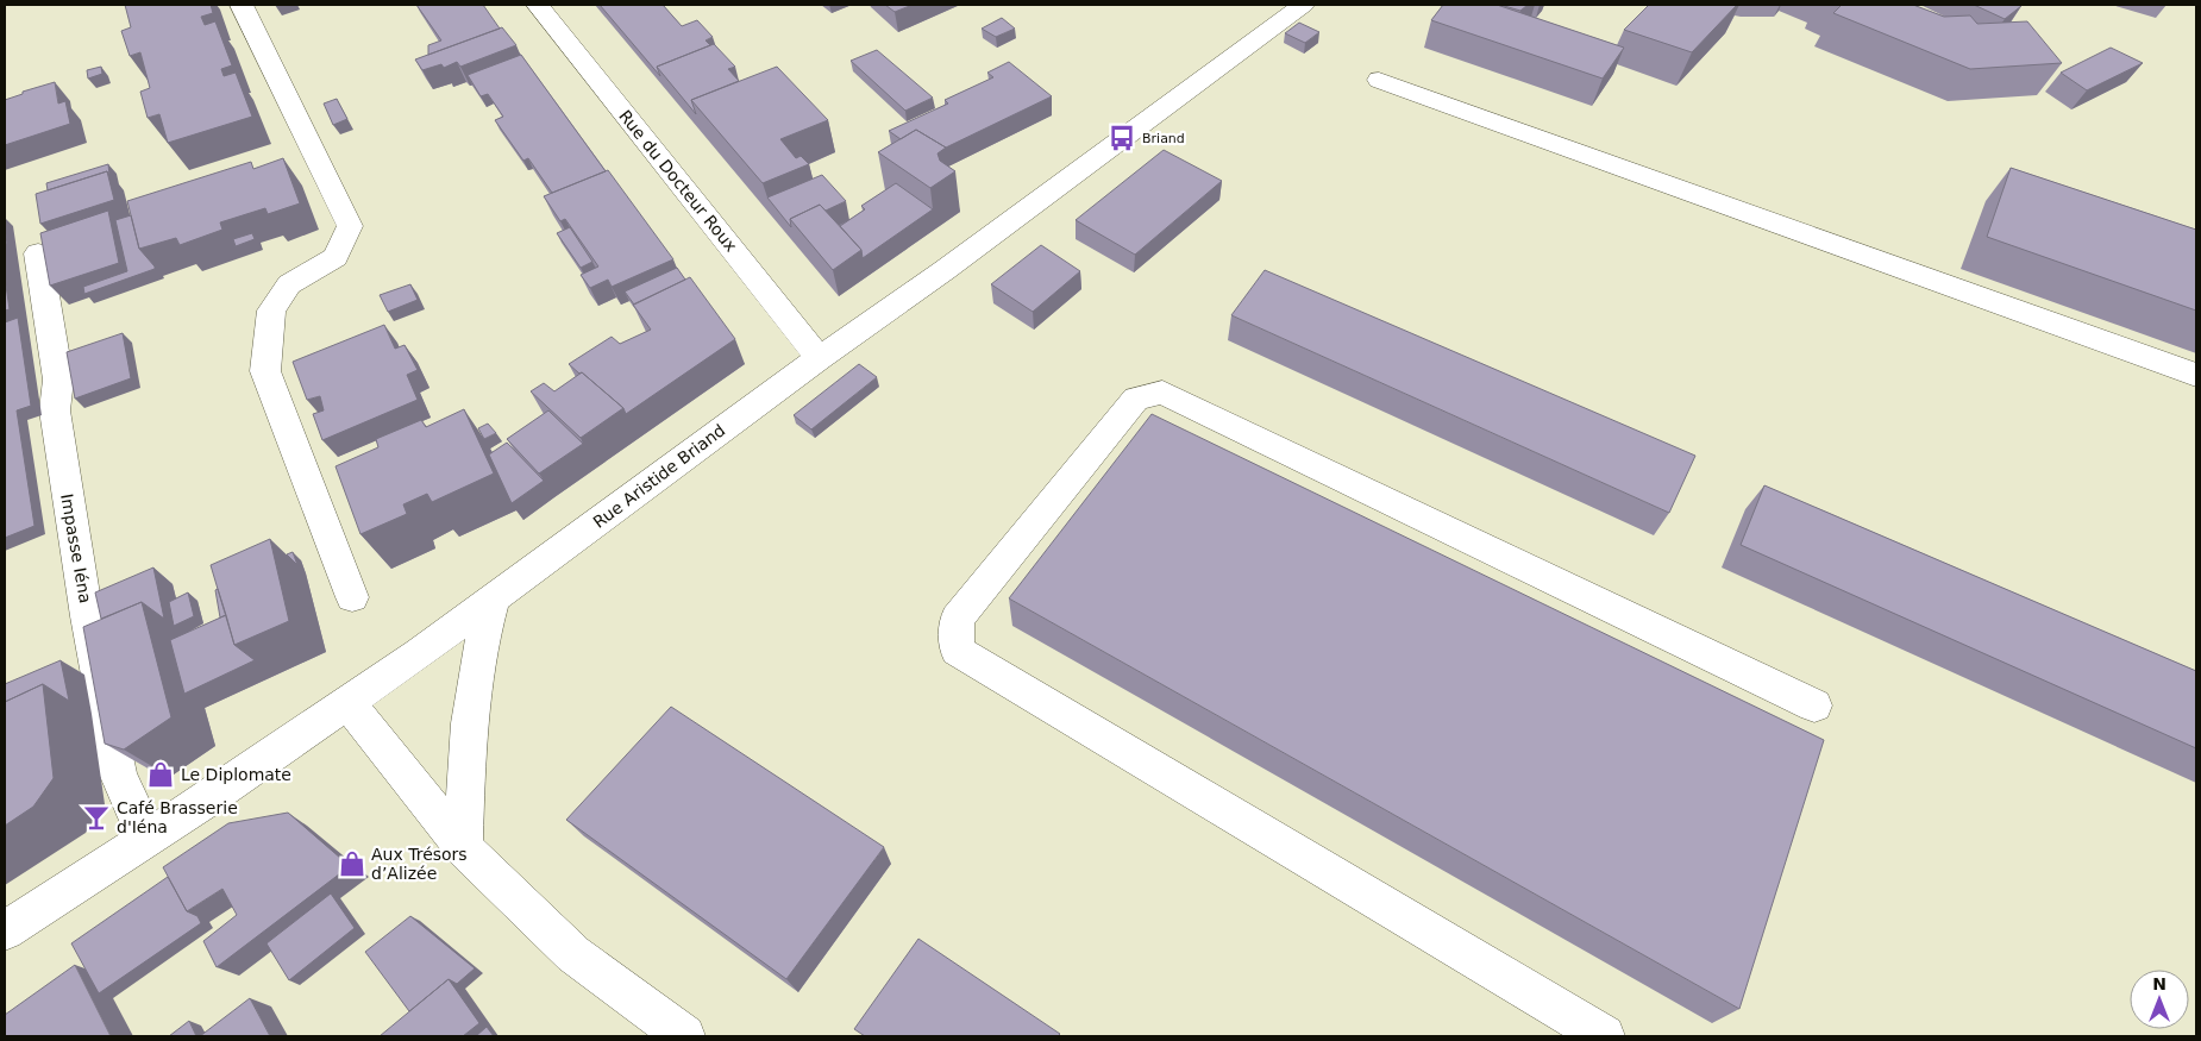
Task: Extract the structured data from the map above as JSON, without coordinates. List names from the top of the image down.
{
  "streets": {
    "street": ["Rue du Docteur Roux", "Rue Aristide Briand", "Impasse Iéna"]
  },
  "crossings": [
    ["Rue du Docteur Roux", "Rue Aristide Briand"],
    ["Rue Aristide Briand", "Impasse Iéna"]
  ],
  "places": {
    "bus stop": ["Briand"],
    "shop": ["Le Diplomate", "Aux Trésors d’Alizée"],
    "bar": ["Café Brasserie d'Iéna"]
  },
  "north": "top"
}
